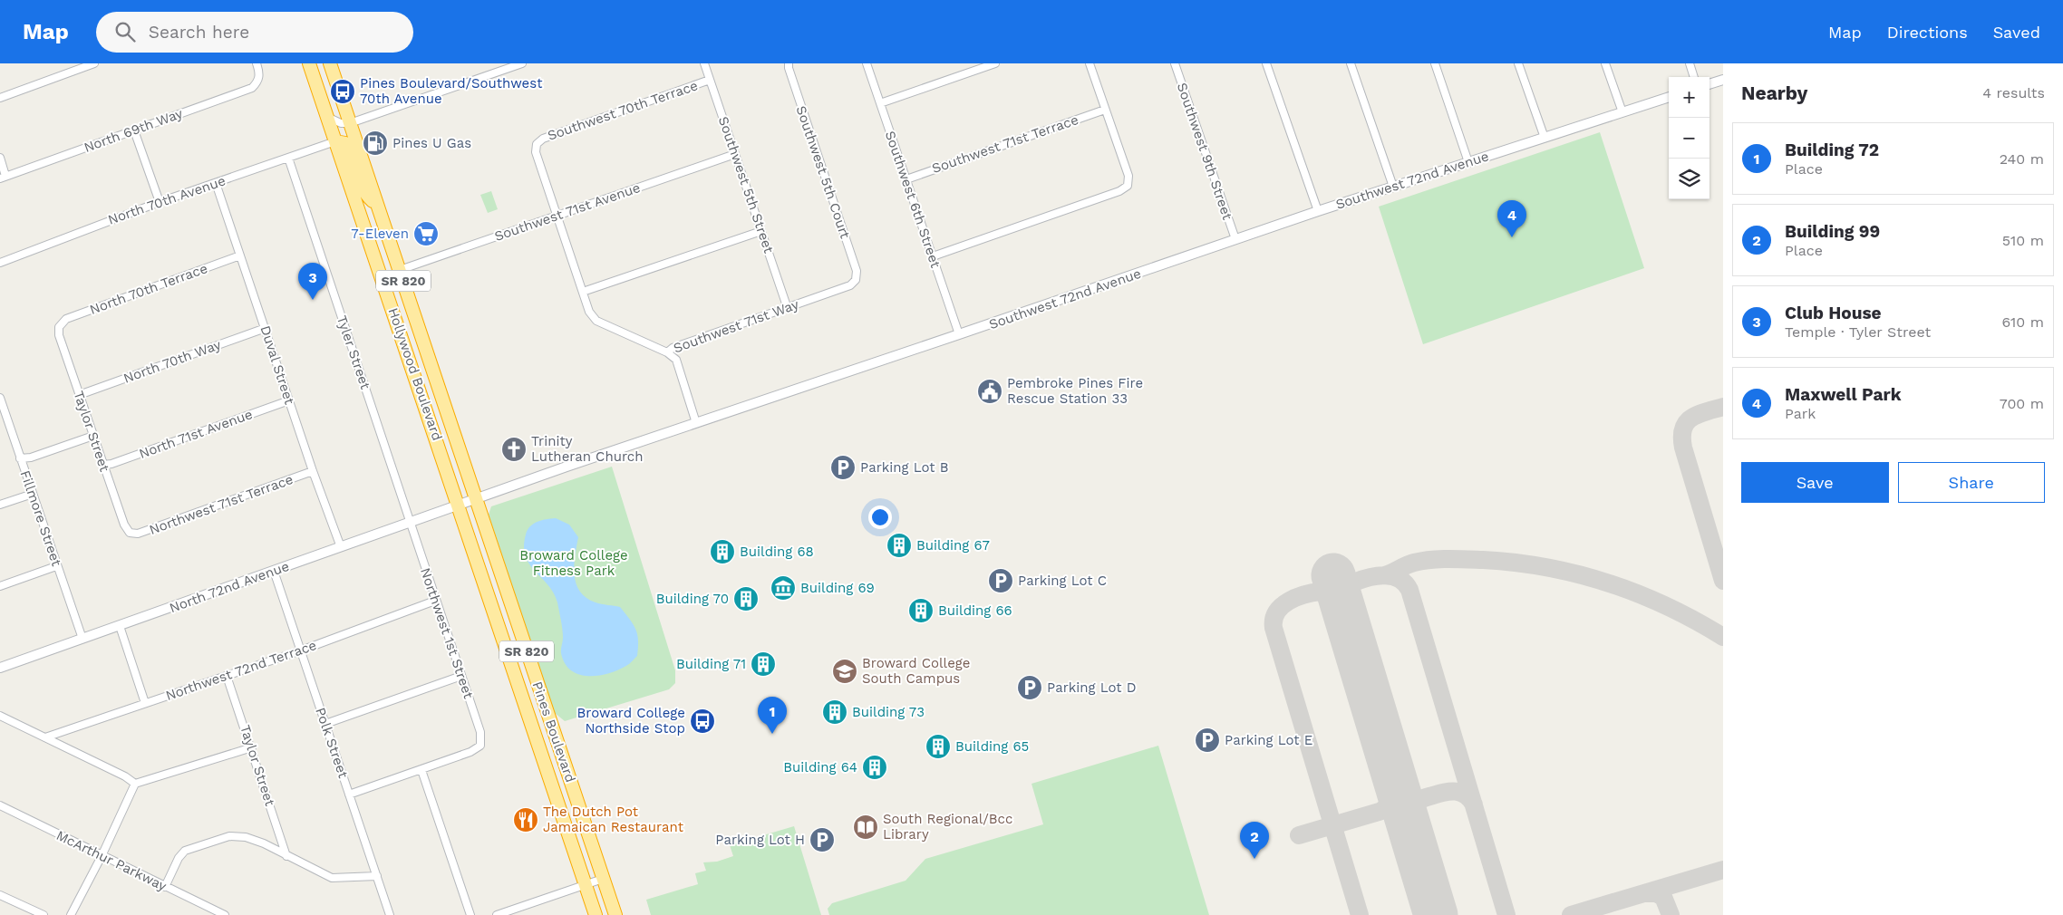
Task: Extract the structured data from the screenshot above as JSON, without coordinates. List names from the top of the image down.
{
  "streets": {
    "highway": ["SR 820", "Hollywood Boulevard", "Pines Boulevard"],
    "street": [
      "Southwest 70th Terrace",
      "North 69th Way",
      "Southwest 71st Terrace",
      "Southwest 9th Street",
      "Southwest 5th Court",
      "Southwest 72nd Avenue",
      "Southwest 5th Street",
      "Southwest 6th Street",
      "North 70th Avenue",
      "Southwest 71st Avenue",
      "North 70th Terrace",
      "Southwest 71st Way",
      "Tyler Street",
      "North 70th Way",
      "Duval Street",
      "Taylor Street",
      "North 71st Avenue",
      "Northwest 71st Terrace",
      "Fillmore Street",
      "North 72nd Avenue",
      "Northwest 1st Street",
      "Northwest 72nd Terrace",
      "Polk Street",
      "McArthur Parkway"
    ]
  },
  "crossings": [
    ["Southwest 70th Terrace", "Southwest 5th Street"],
    ["Southwest 70th Terrace", "Southwest 71st Way"],
    ["Southwest 71st Terrace", "Southwest 6th Street"],
    ["Southwest 9th Street", "Southwest 72nd Avenue"],
    ["Southwest 5th Court", "Southwest 71st Way"],
    ["Southwest 72nd Avenue", "Southwest 6th Street"],
    ["Southwest 72nd Avenue", "Hollywood Boulevard"],
    ["Southwest 72nd Avenue", "North 72nd Avenue"],
    ["Southwest 72nd Avenue", "Pines Boulevard"],
    ["Southwest 5th Street", "Southwest 71st Avenue"],
    ["Southwest 5th Street", "Southwest 71st Way"],
    ["North 70th Avenue", "Tyler Street"],
    ["North 70th Avenue", "Duval Street"],
    ["North 70th Avenue", "Hollywood Boulevard"],
    ["Southwest 71st Avenue", "Southwest 71st Way"],
    ["Southwest 71st Avenue", "Hollywood Boulevard"],
    ["North 70th Terrace", "Duval Street"],
    ["North 70th Terrace", "Taylor Street"],
    ["Tyler Street", "North 72nd Avenue"],
    ["Tyler Street", "Northwest 1st Street"],
    ["North 70th Way", "Duval Street"],
    ["North 70th Way", "Taylor Street"],
    ["Duval Street", "North 71st Avenue"],
    ["Duval Street", "Northwest 71st Terrace"],
    ["Duval Street", "North 72nd Avenue"],
    ["Hollywood Boulevard", "North 72nd Avenue"],
    ["Hollywood Boulevard", "Pines Boulevard"],
    ["Taylor Street", "North 71st Avenue"],
    ["Taylor Street", "Northwest 71st Terrace"],
    ["Taylor Street", "Northwest 72nd Terrace"],
    ["Fillmore Street", "North 72nd Avenue"],
    ["North 72nd Avenue", "Northwest 1st Street"],
    ["North 72nd Avenue", "Pines Boulevard"],
    ["North 72nd Avenue", "Polk Street"],
    ["Northwest 1st Street", "Northwest 72nd Terrace"],
    ["Northwest 72nd Terrace", "Polk Street"]
  ],
  "parks": ["Broward College Fitness Park"],
  "places": {
    "bus stop": ["Pines Boulevard/Southwest 70th Avenue", "Broward College Northside Stop"],
    "fuel station": ["Pines U Gas"],
    "supermarket": ["7-Eleven"],
    "public building": ["Pembroke Pines Fire Rescue Station 33"],
    "church": ["Trinity Lutheran Church"],
    "parking": [
      "Parking Lot B",
      "Parking Lot C",
      "Parking Lot D",
      "Parking Lot E",
      "Parking Lot H"
    ],
    "building": [
      "Building 67",
      "Building 68",
      "Building 70",
      "Building 66",
      "Building 71",
      "Building 73",
      "Building 65",
      "Building 64"
    ],
    "museum": ["Building 69"],
    "school or university": ["Broward College South Campus"],
    "restaurant": ["The Dutch Pot Jamaican Restaurant"],
    "library": ["South Regional/Bcc Library"]
  },
  "page": {
    "header": "Map",
    "search": "Search here",
    "nav": ["Map", "Directions", "Saved"],
    "heading": ["Nearby", "4 results"],
    "map_buttons": ["+", "−"],
    "list": [
      {
        "mark": "1",
        "name": "Building 72",
        "note": "Place",
        "value": "240 m"
      },
      {
        "mark": "2",
        "name": "Building 99",
        "note": "Place",
        "value": "510 m"
      },
      {
        "mark": "3",
        "name": "Club House",
        "note": "Temple · Tyler Street",
        "value": "610 m"
      },
      {
        "mark": "4",
        "name": "Maxwell Park",
        "note": "Park",
        "value": "700 m"
      }
    ],
    "pins": [
      "4",
      "3",
      "1",
      "2"
    ],
    "buttons": ["Save", "Share"]
  }
}
